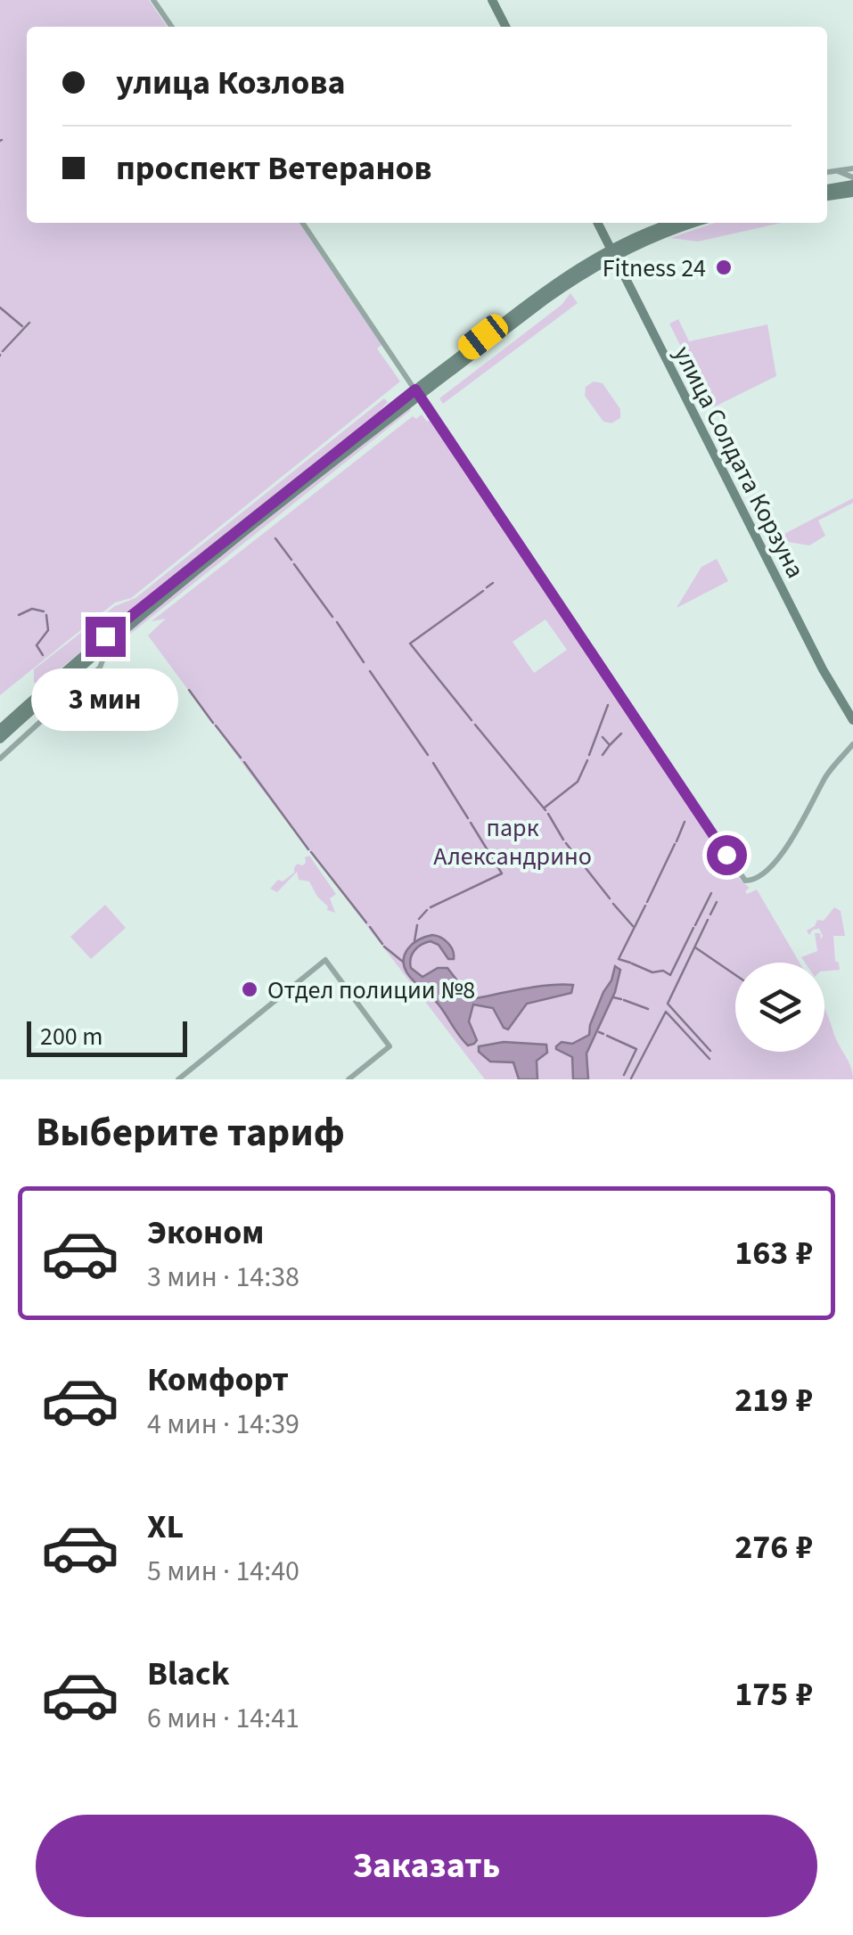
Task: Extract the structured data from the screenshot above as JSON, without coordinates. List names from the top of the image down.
{
  "streets": {
    "main road": ["улица Солдата Корзуна"]
  },
  "parks": ["парк Александрино"],
  "places": ["Fitness 24", "Отдел полиции №8"],
  "scale_bar": "200 m",
  "page": {
    "banner": ["улица Козлова", "проспект Ветеранов"],
    "bubble": "3 мин",
    "scale": "200 m",
    "heading": "Выберите тариф",
    "list": [
      {
        "name": "Эконом",
        "note": "3 мин · 14:38",
        "value": "163 ₽"
      },
      {
        "name": "Комфорт",
        "note": "4 мин · 14:39",
        "value": "219 ₽"
      },
      {
        "name": "XL",
        "note": "5 мин · 14:40",
        "value": "276 ₽"
      },
      {
        "name": "Black",
        "note": "6 мин · 14:41",
        "value": "175 ₽"
      }
    ],
    "buttons": "Заказать"
  }
}
